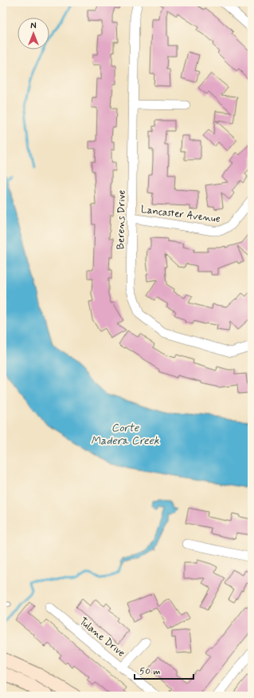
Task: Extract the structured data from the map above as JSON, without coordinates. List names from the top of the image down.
{
  "streets": {
    "street": ["Lancaster Avenue", "Berens Drive", "Tulane Drive"]
  },
  "crossings": [
    ["Lancaster Avenue", "Berens Drive"]
  ],
  "water": ["Corte Madera Creek"],
  "scale_bar": "50 m",
  "north": "top"
}
